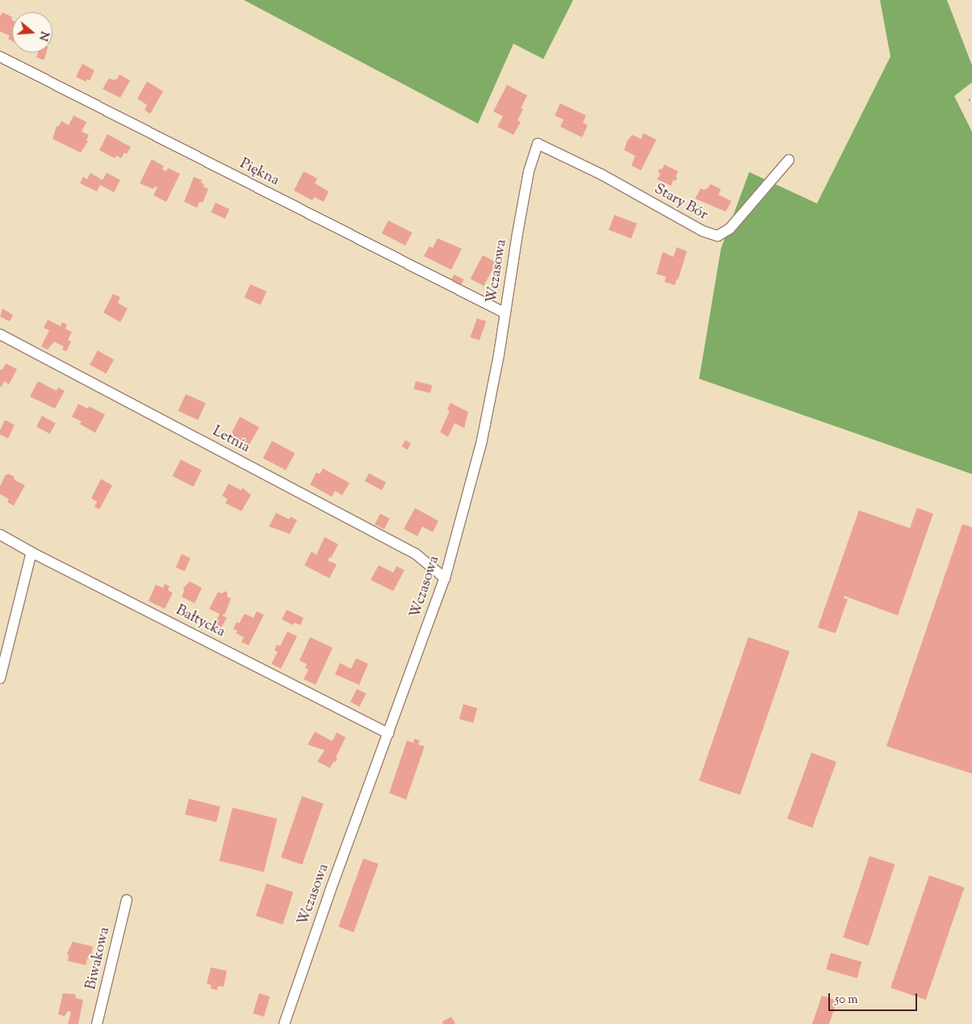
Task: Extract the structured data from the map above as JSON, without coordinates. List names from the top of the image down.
{
  "streets": {
    "street": [
      "Piękna",
      "Stary Bór",
      "Wczasowa",
      "Letnia",
      "Bałtycka",
      "Biwakowa"
    ]
  },
  "crossings": [
    ["Piękna", "Wczasowa"],
    ["Stary Bór", "Wczasowa"],
    ["Wczasowa", "Letnia"],
    ["Wczasowa", "Bałtycka"]
  ],
  "scale_bar": "50 m",
  "north": "right"
}
